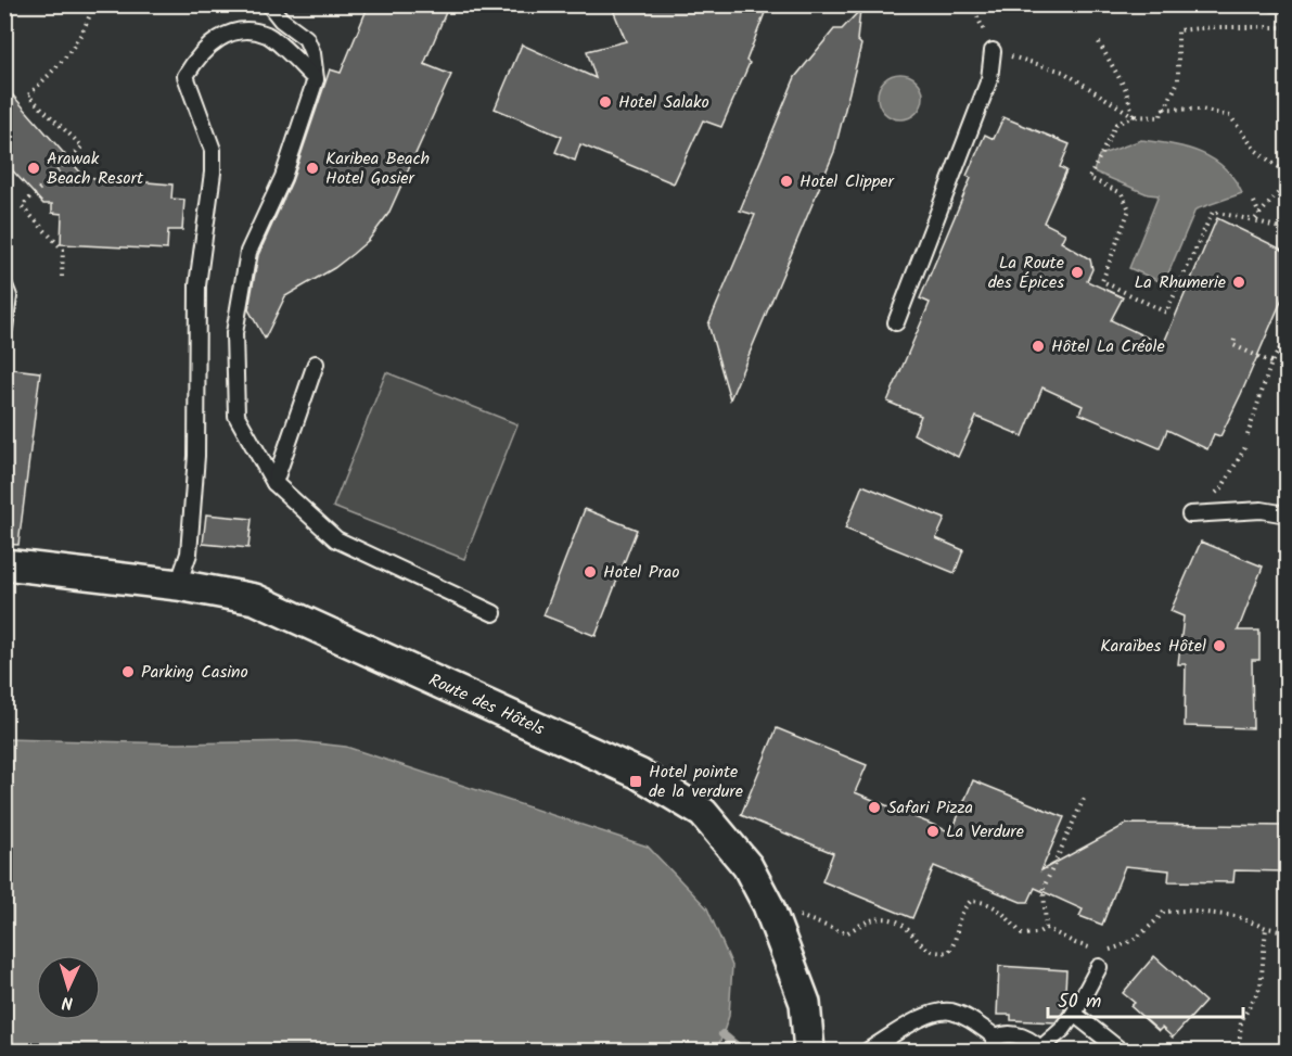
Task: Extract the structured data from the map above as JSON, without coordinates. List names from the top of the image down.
{
  "streets": {
    "street": ["Route des Hôtels"]
  },
  "places": {
    "other": [
      "Hotel Salako",
      "Arawak Beach Resort",
      "Karibea Beach Hotel Gosier",
      "Hotel Clipper",
      "La Route des Épices",
      "La Rhumerie",
      "Hôtel La Créole",
      "Hotel Prao",
      "Karaïbes Hôtel",
      "Parking Casino",
      "Safari Pizza",
      "La Verdure"
    ],
    "transit": ["Hotel pointe de la verdure"]
  },
  "scale_bar": "50 m",
  "north": "bottom"
}
